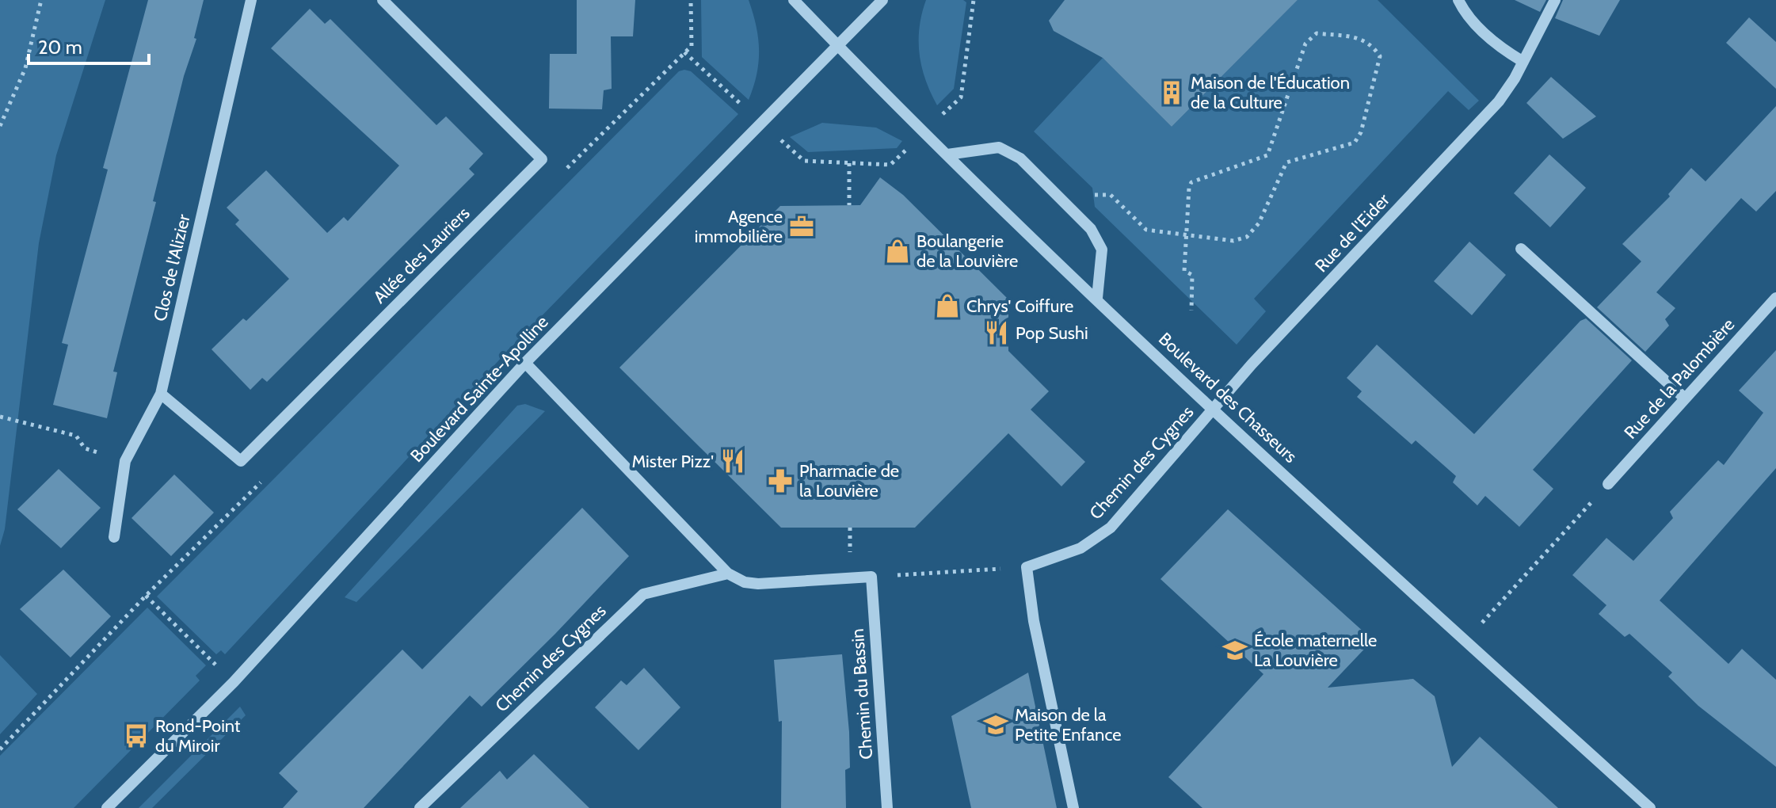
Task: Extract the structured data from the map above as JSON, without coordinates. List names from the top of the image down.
{
  "streets": {
    "street": [
      "Rue de l'Eider",
      "Allée des Lauriers",
      "Clos de l'Alizier",
      "Rue de la Palombière",
      "Boulevard Sainte-Apolline",
      "Boulevard des Chasseurs",
      "Chemin des Cygnes",
      "Chemin du Bassin"
    ]
  },
  "crossings": [
    ["Rue de l'Eider", "Boulevard des Chasseurs"],
    ["Rue de l'Eider", "Chemin des Cygnes"],
    ["Allée des Lauriers", "Clos de l'Alizier"],
    ["Boulevard Sainte-Apolline", "Boulevard des Chasseurs"],
    ["Boulevard des Chasseurs", "Chemin des Cygnes"]
  ],
  "places": {
    "building": ["Maison de l'Éducation de la Culture"],
    "office": ["Agence immobilière"],
    "shop": ["Boulangerie de la Louvière", "Chrys' Coiffure"],
    "restaurant": ["Pop Sushi", "Mister Pizz'"],
    "pharmacy": ["Pharmacie de la Louvière"],
    "school or university": ["École maternelle La Louvière", "Maison de la Petite Enfance"],
    "bus stop": ["Rond-Point du Miroir"]
  },
  "scale_bar": "20 m"
}
